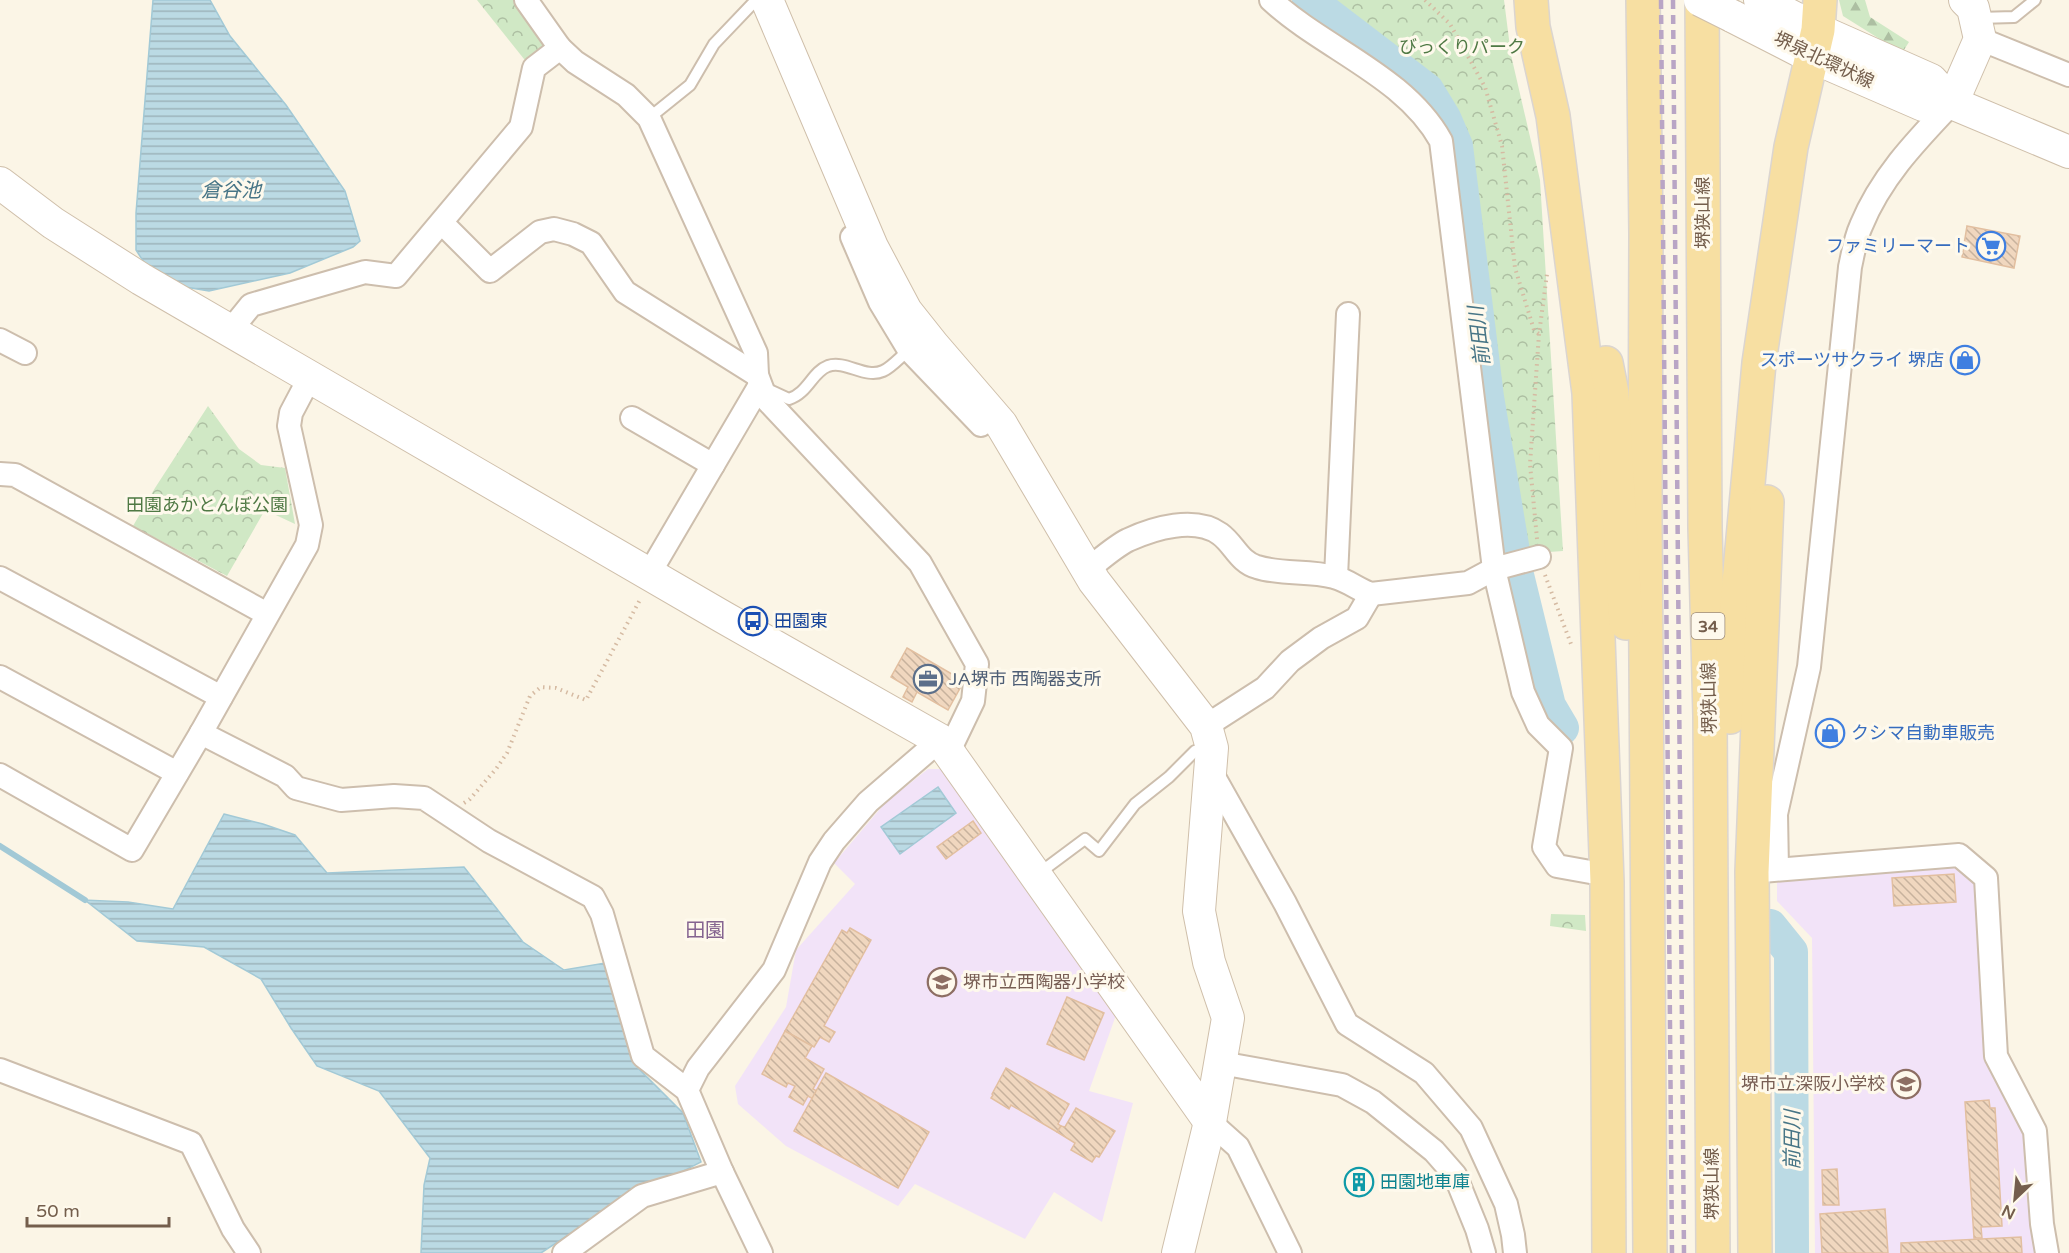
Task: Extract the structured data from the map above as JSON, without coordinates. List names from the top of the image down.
{
  "streets": {
    "main road": ["堺狭山線", "34"],
    "street": ["堺泉北環状線"]
  },
  "crossings": [
    ["堺泉北環状線", "堺狭山線"]
  ],
  "districts": ["田園"],
  "water": ["倉谷池", "前田川"],
  "parks": ["びっくりパーク", "田園あかとんぼ公園"],
  "places": {
    "supermarket": ["ファミリーマート"],
    "shop": ["スポーツサクライ 堺店", "クシマ自動車販売"],
    "bus stop": ["田園東"],
    "office": ["JA堺市 西陶器支所"],
    "school or university": ["堺市立西陶器小学校", "堺市立深阪小学校"],
    "building": ["田園地車庫"]
  },
  "scale_bar": "50 m",
  "north": "bottom left"
}
